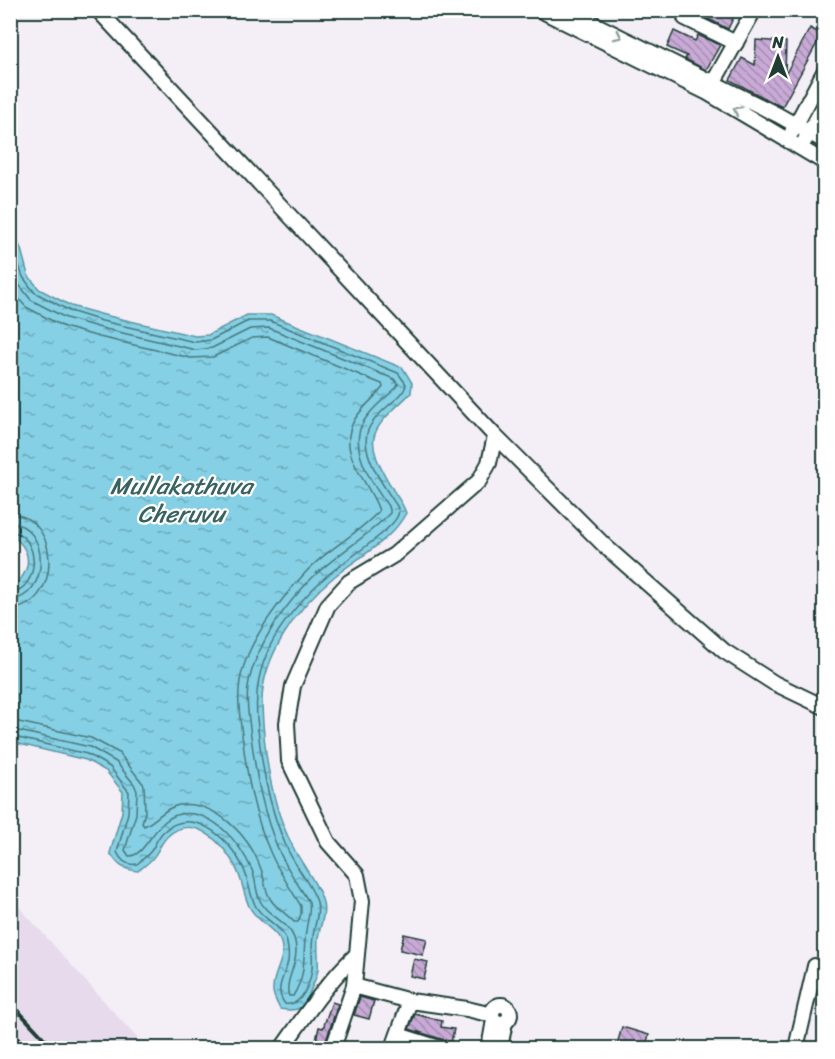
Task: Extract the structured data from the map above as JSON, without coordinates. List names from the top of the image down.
{
  "water": ["Mullakathuva Cheruvu"],
  "north": "top"
}
